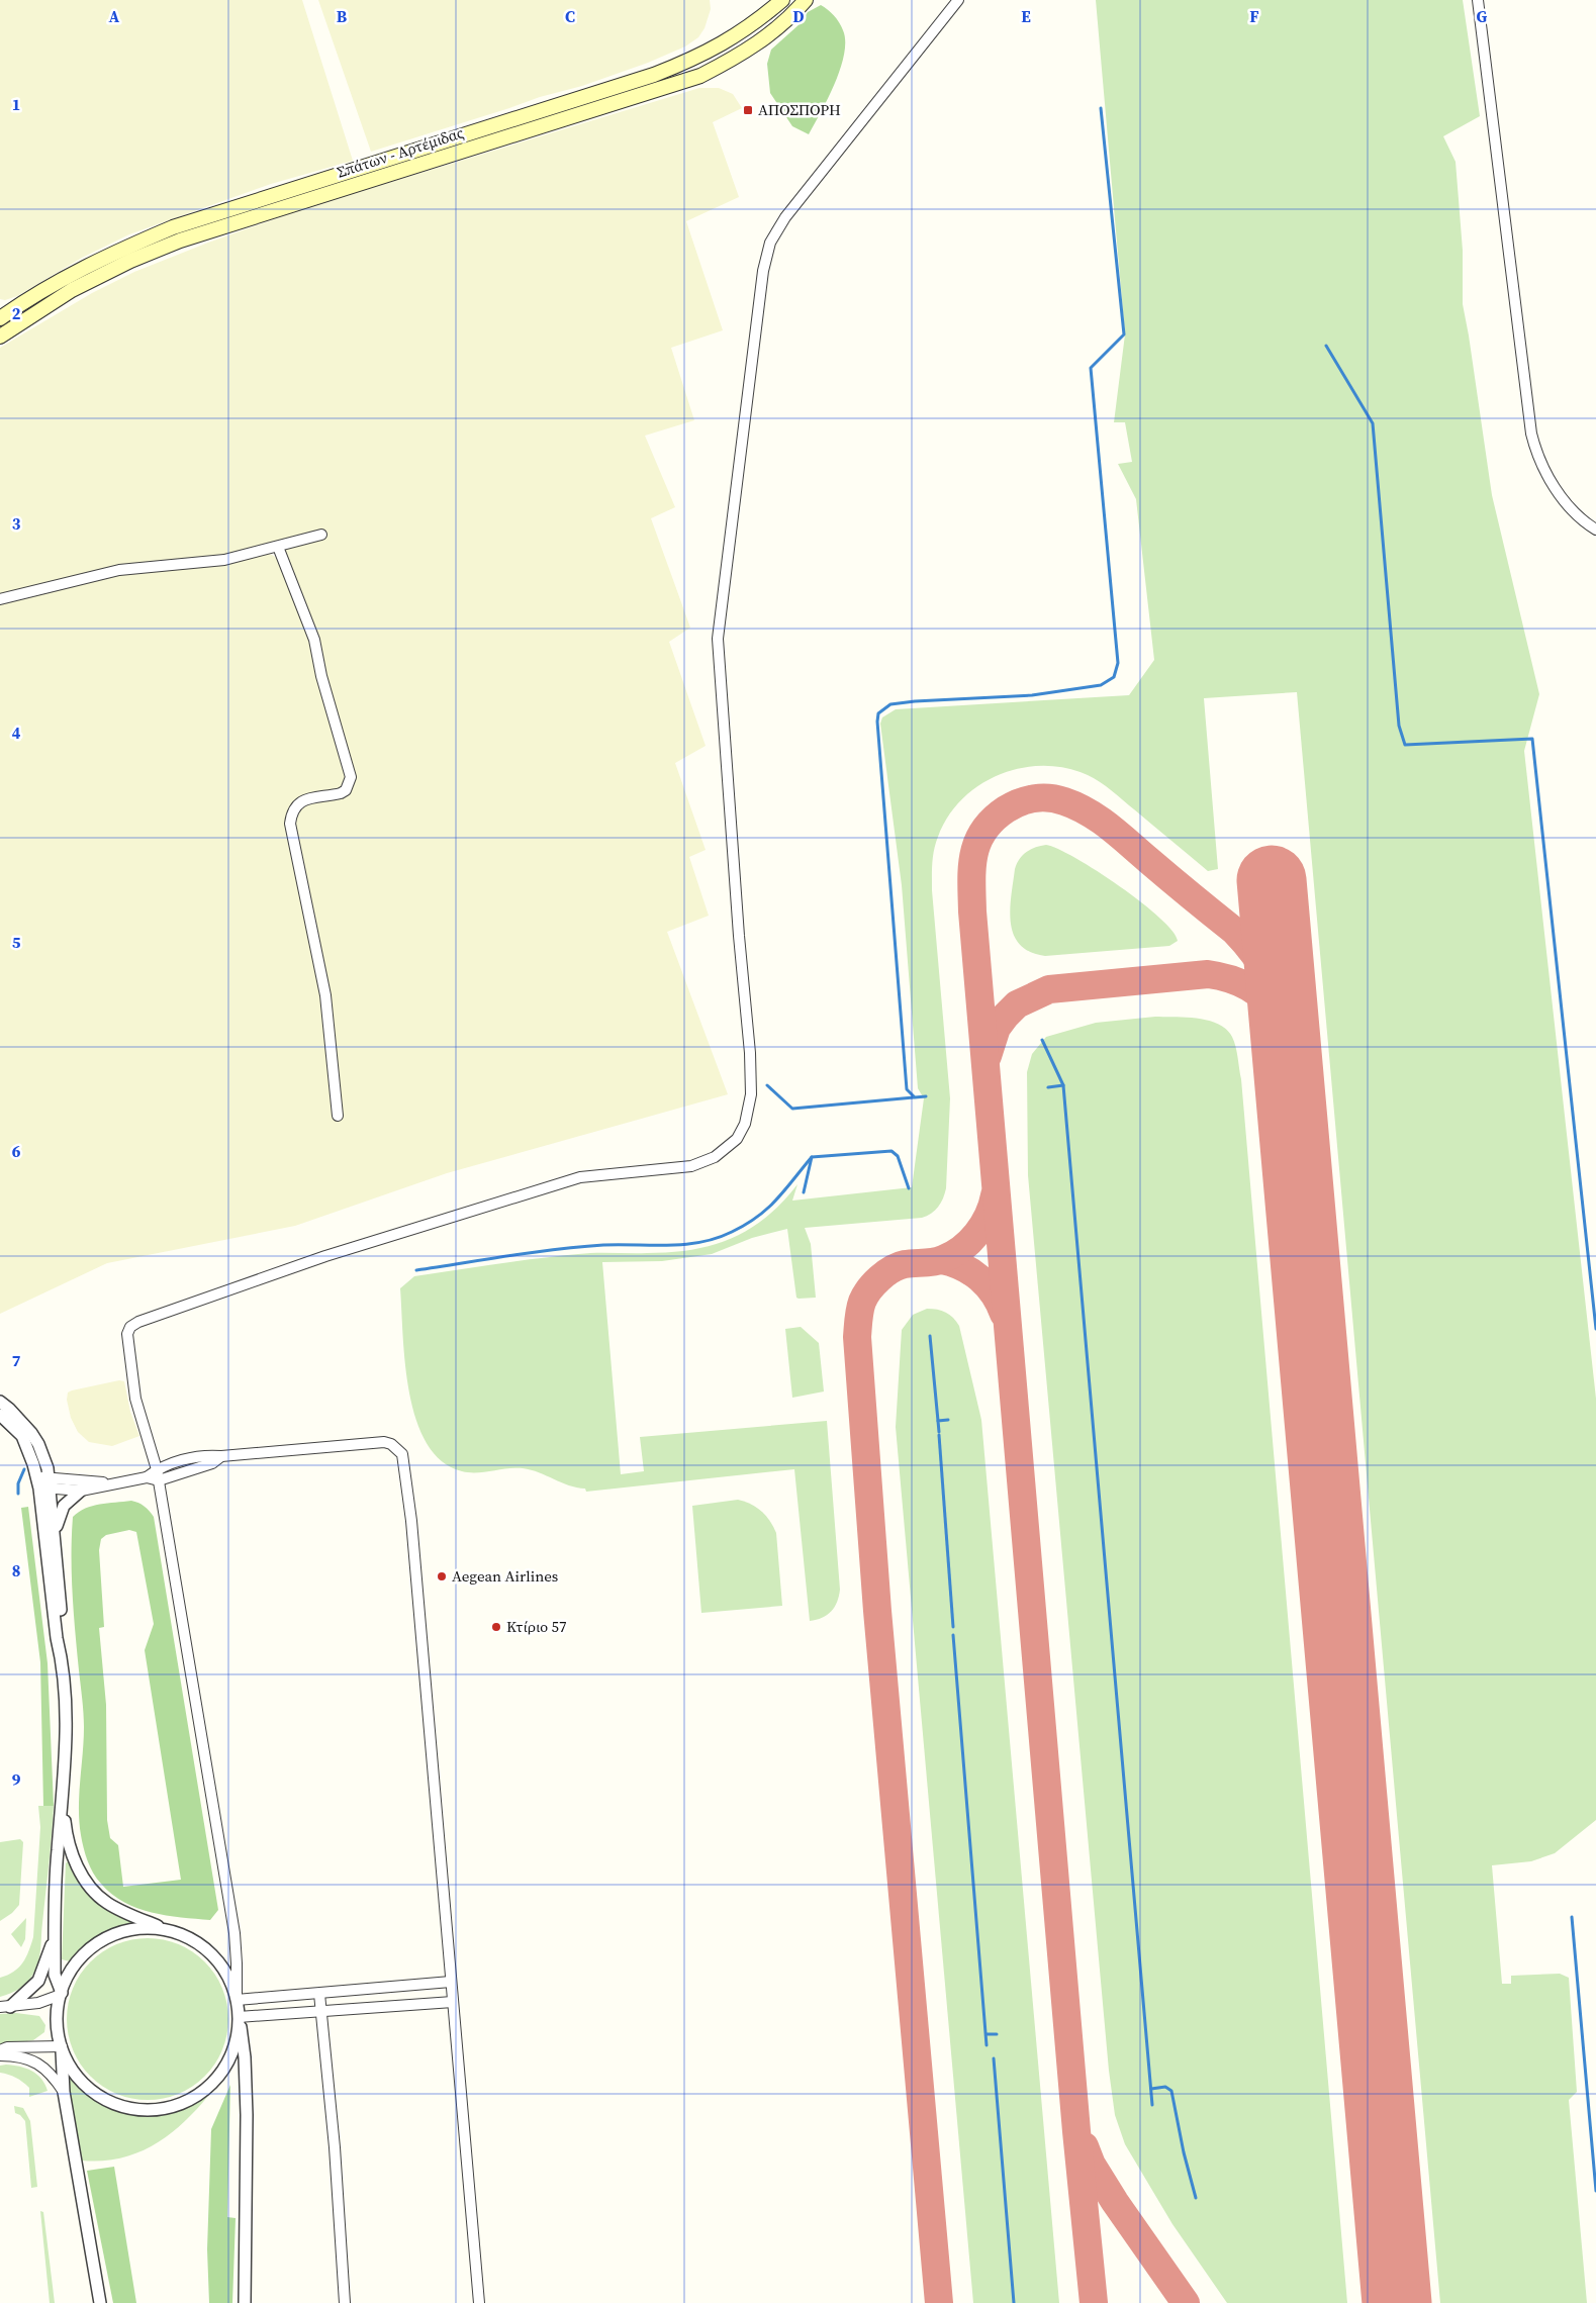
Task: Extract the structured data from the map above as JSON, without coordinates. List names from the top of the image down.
{
  "streets": {
    "main road": ["Σπάτων - Αρτέμιδας"]
  },
  "places": {
    "transit": ["ΑΠΟΣΠΟΡΗ"],
    "other": ["Aegean Airlines", "Κτίριο 57"]
  },
  "grid": {
    "columns": [
      "A",
      "B",
      "C",
      "D",
      "E",
      "F",
      "G"
    ],
    "rows": [
      "1",
      "2",
      "3",
      "4",
      "5",
      "6",
      "7",
      "8",
      "9"
    ]
  }
}
